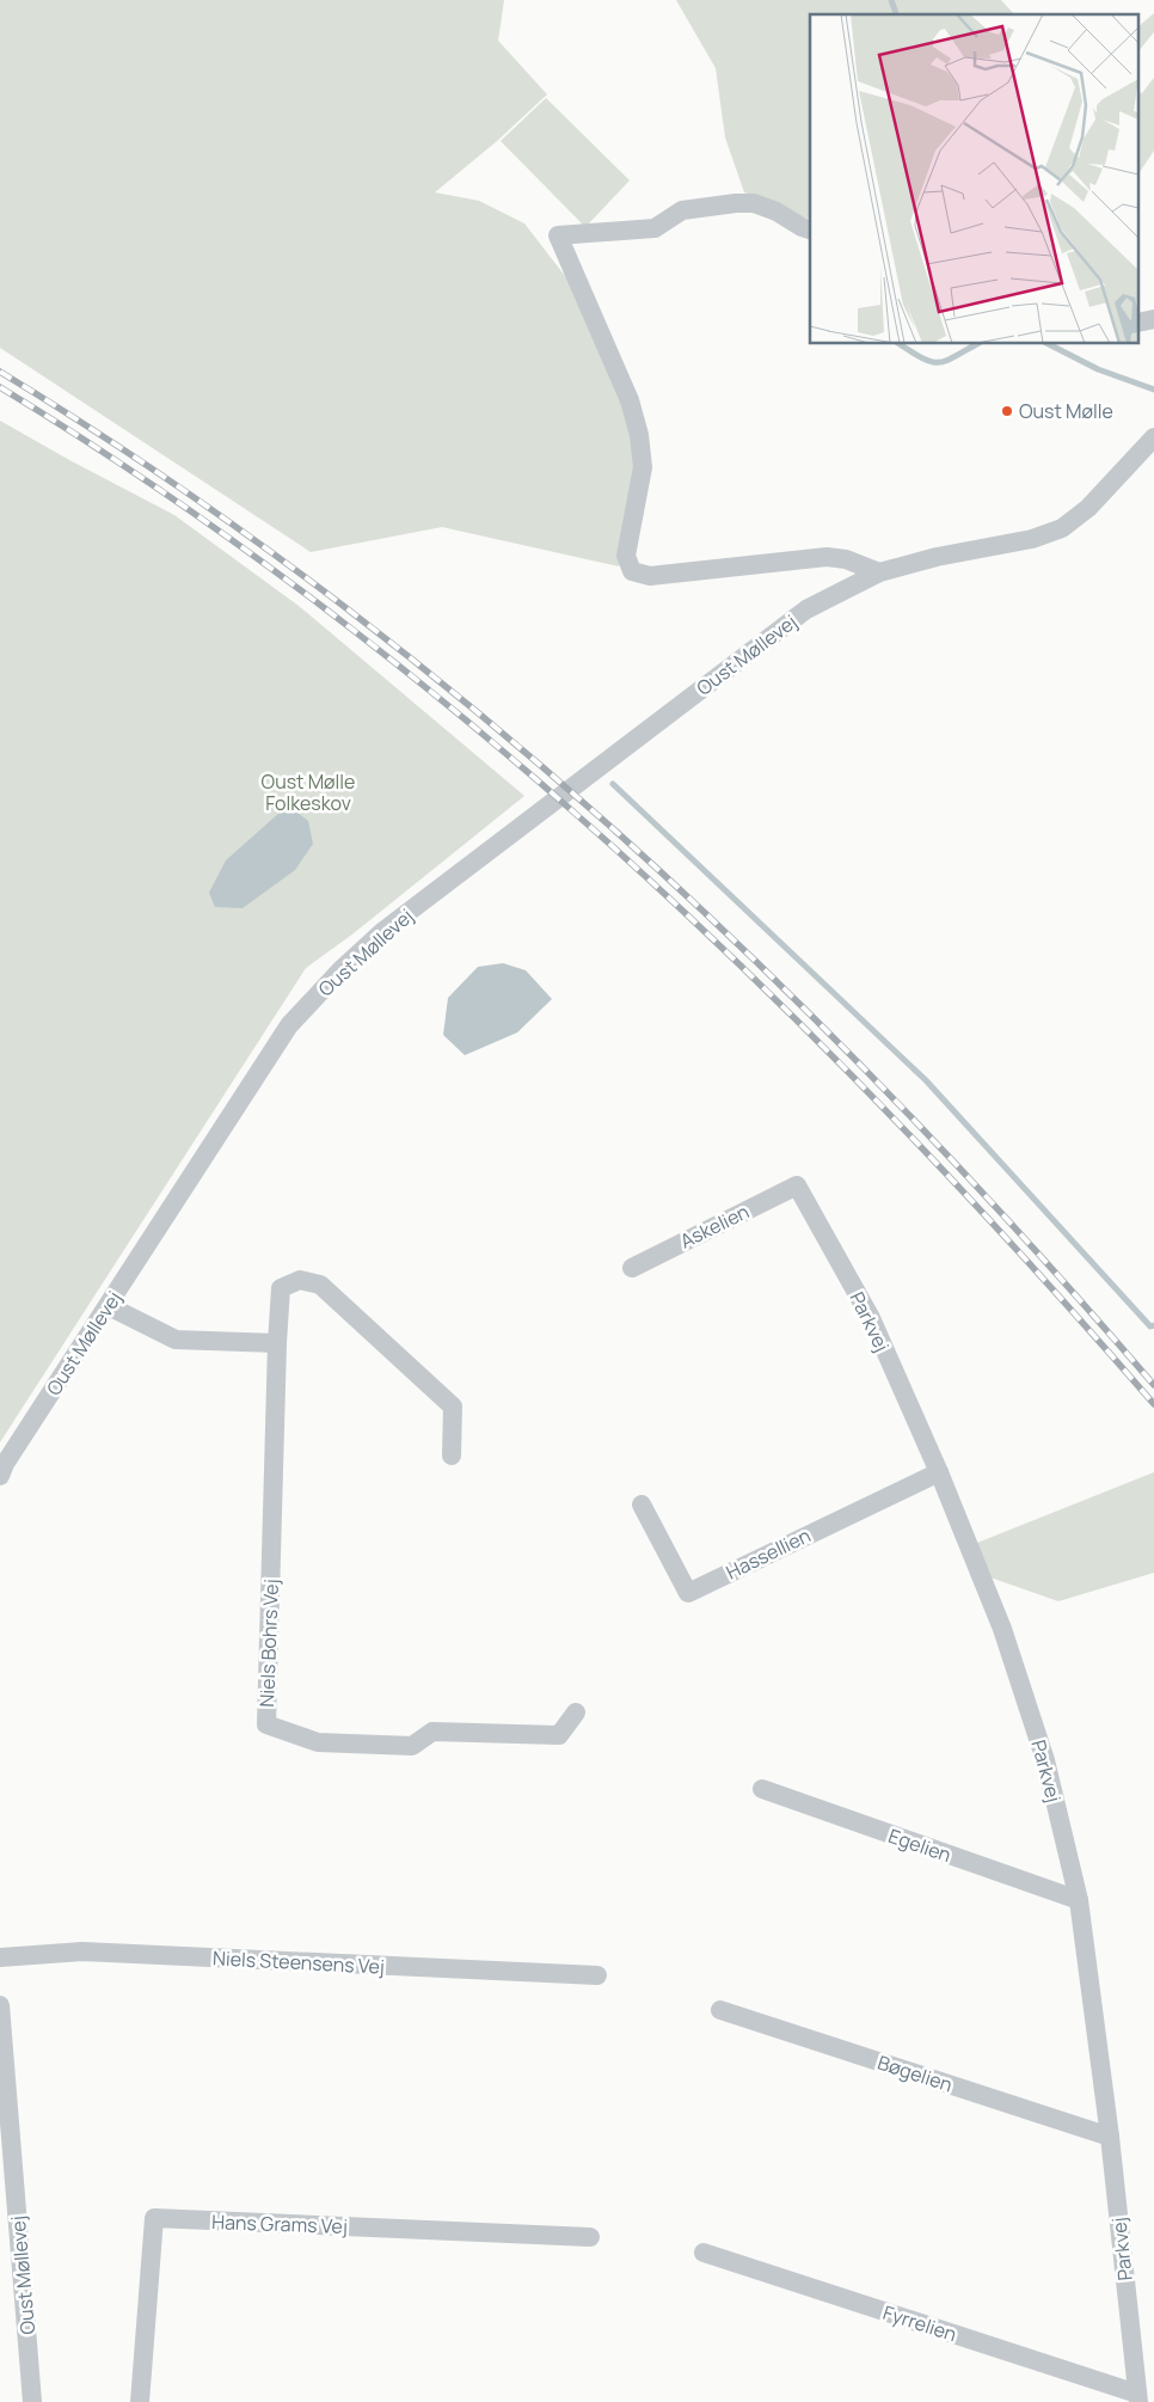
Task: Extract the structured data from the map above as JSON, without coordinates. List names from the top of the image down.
{
  "streets": {
    "street": [
      "Oust Møllevej",
      "Askelien",
      "Parkvej",
      "Hassellien",
      "Niels Bohrs Vej",
      "Egelien",
      "Niels Steensens Vej",
      "Bøgelien",
      "Hans Grams Vej",
      "Fyrrelien"
    ]
  },
  "crossings": [
    ["Askelien", "Parkvej"],
    ["Parkvej", "Hassellien"],
    ["Parkvej", "Egelien"],
    ["Parkvej", "Bøgelien"],
    ["Parkvej", "Fyrrelien"]
  ],
  "parks": ["Oust Mølle Folkeskov"],
  "places": ["Oust Mølle"]
}
